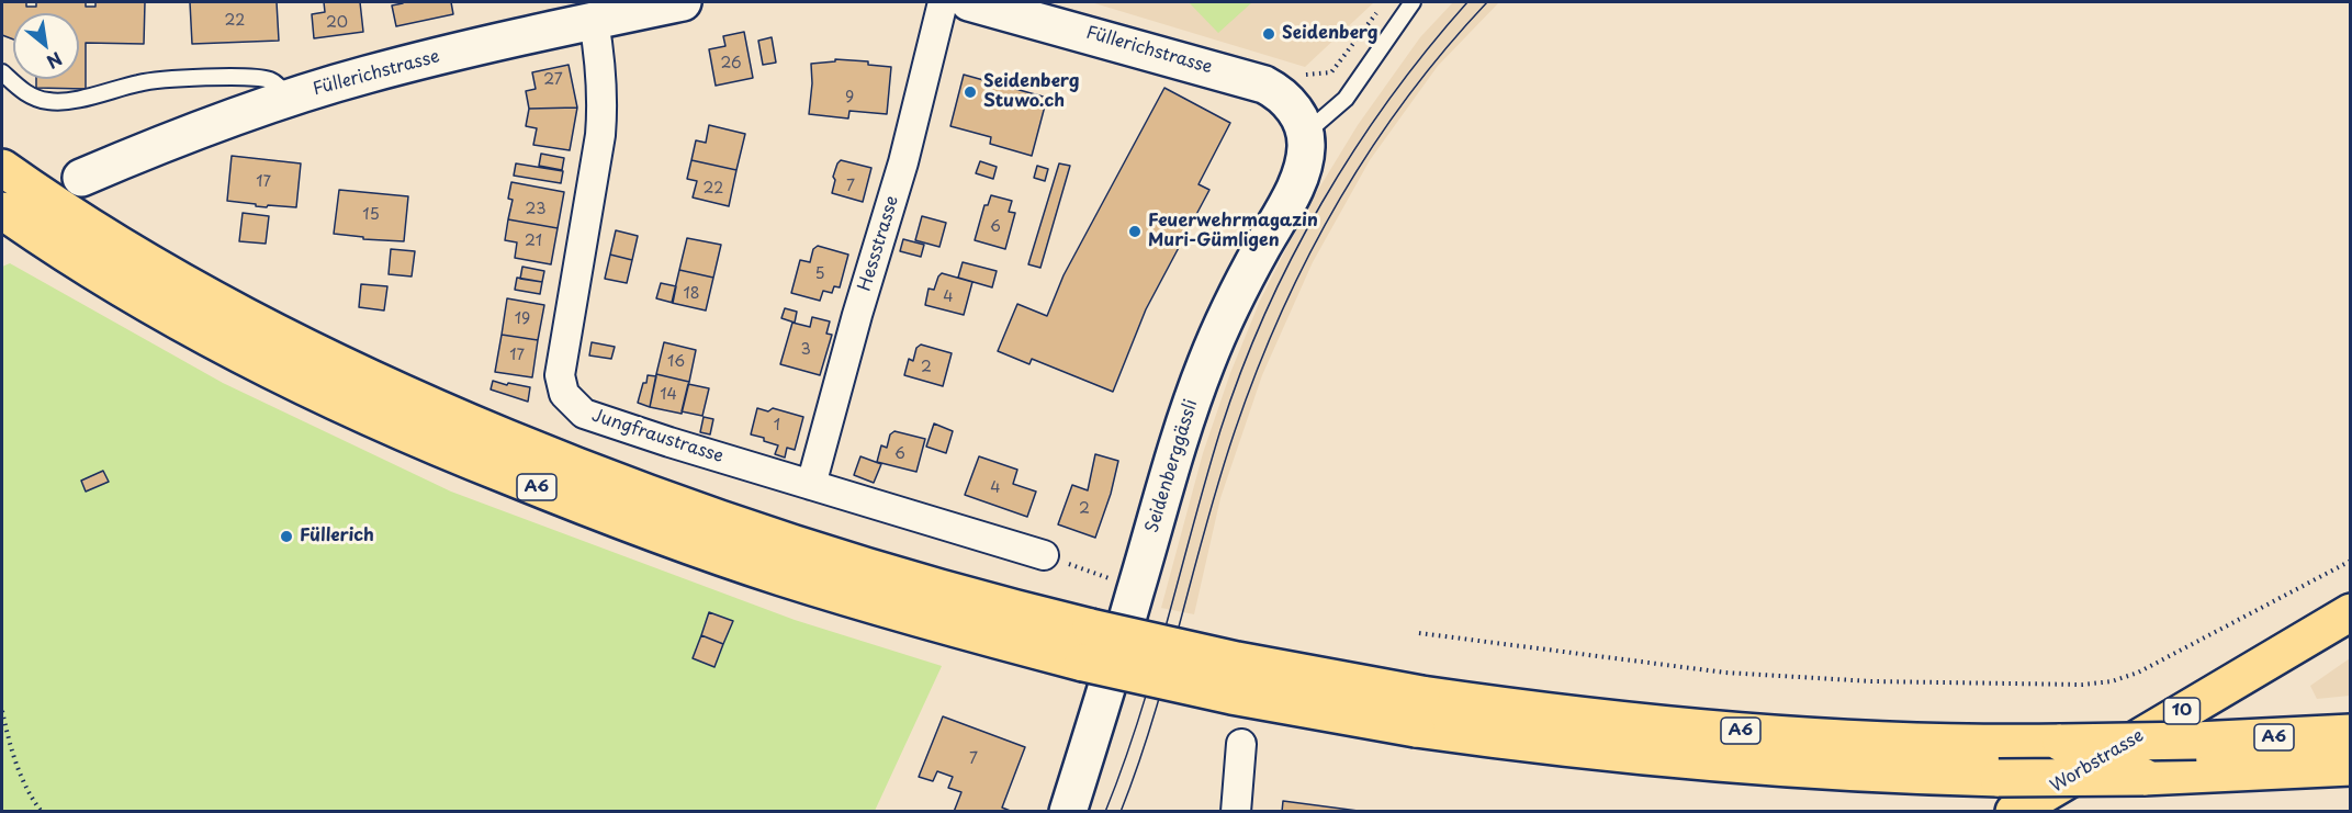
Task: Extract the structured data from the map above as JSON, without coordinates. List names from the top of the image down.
{
  "streets": {
    "main road": ["A6", "10", "Worbstrasse"],
    "street": [
      "Füllerichstrasse",
      "Hessstrasse",
      "Jungfraustrasse",
      "Seidenberggässli"
    ]
  },
  "crossings": [
    ["Füllerichstrasse", "Jungfraustrasse"],
    ["Füllerichstrasse", "Seidenberggässli"],
    ["Hessstrasse", "Jungfraustrasse"]
  ],
  "places": [
    "Seidenberg",
    "Seidenberg Stuwo.ch",
    "Feuerwehrmagazin Muri-Gümligen",
    "Füllerich"
  ],
  "house_numbers": [
    "22",
    "20",
    "26",
    "27",
    "9",
    "17",
    "7",
    "22",
    "23",
    "15",
    "6",
    "21",
    "5",
    "18",
    "4",
    "19",
    "3",
    "17",
    "16",
    "2",
    "14",
    "1",
    "6",
    "4",
    "2",
    "7"
  ],
  "north": "bottom right"
}
